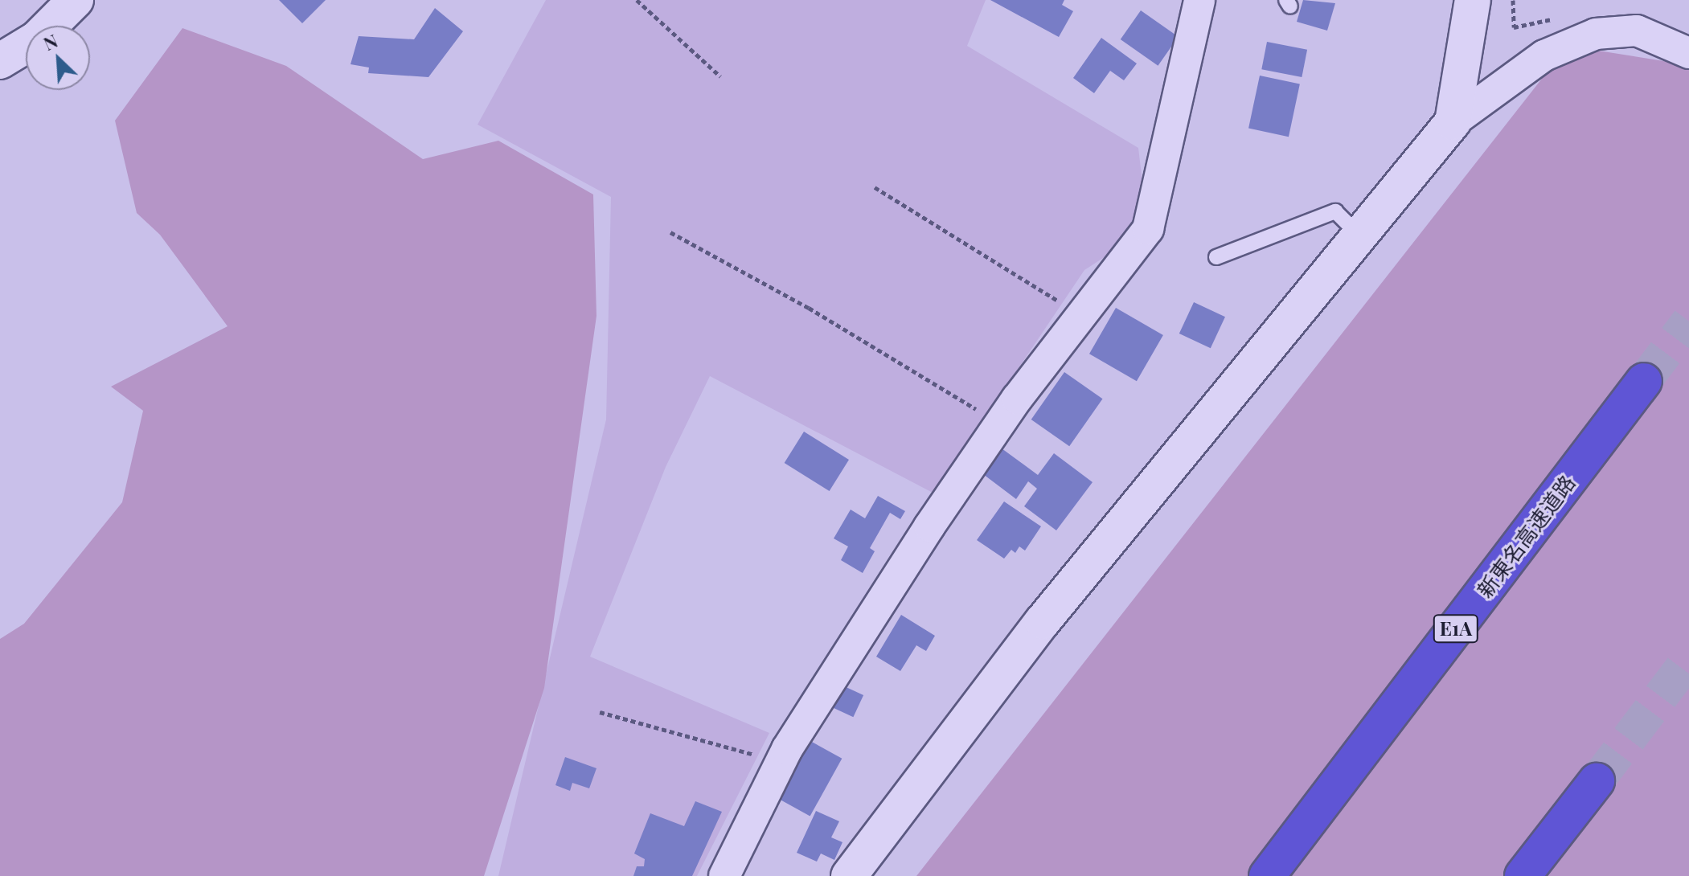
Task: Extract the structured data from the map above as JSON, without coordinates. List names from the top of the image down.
{
  "streets": {
    "highway": ["新東名高速道路", "E1A"]
  },
  "north": "top left"
}
